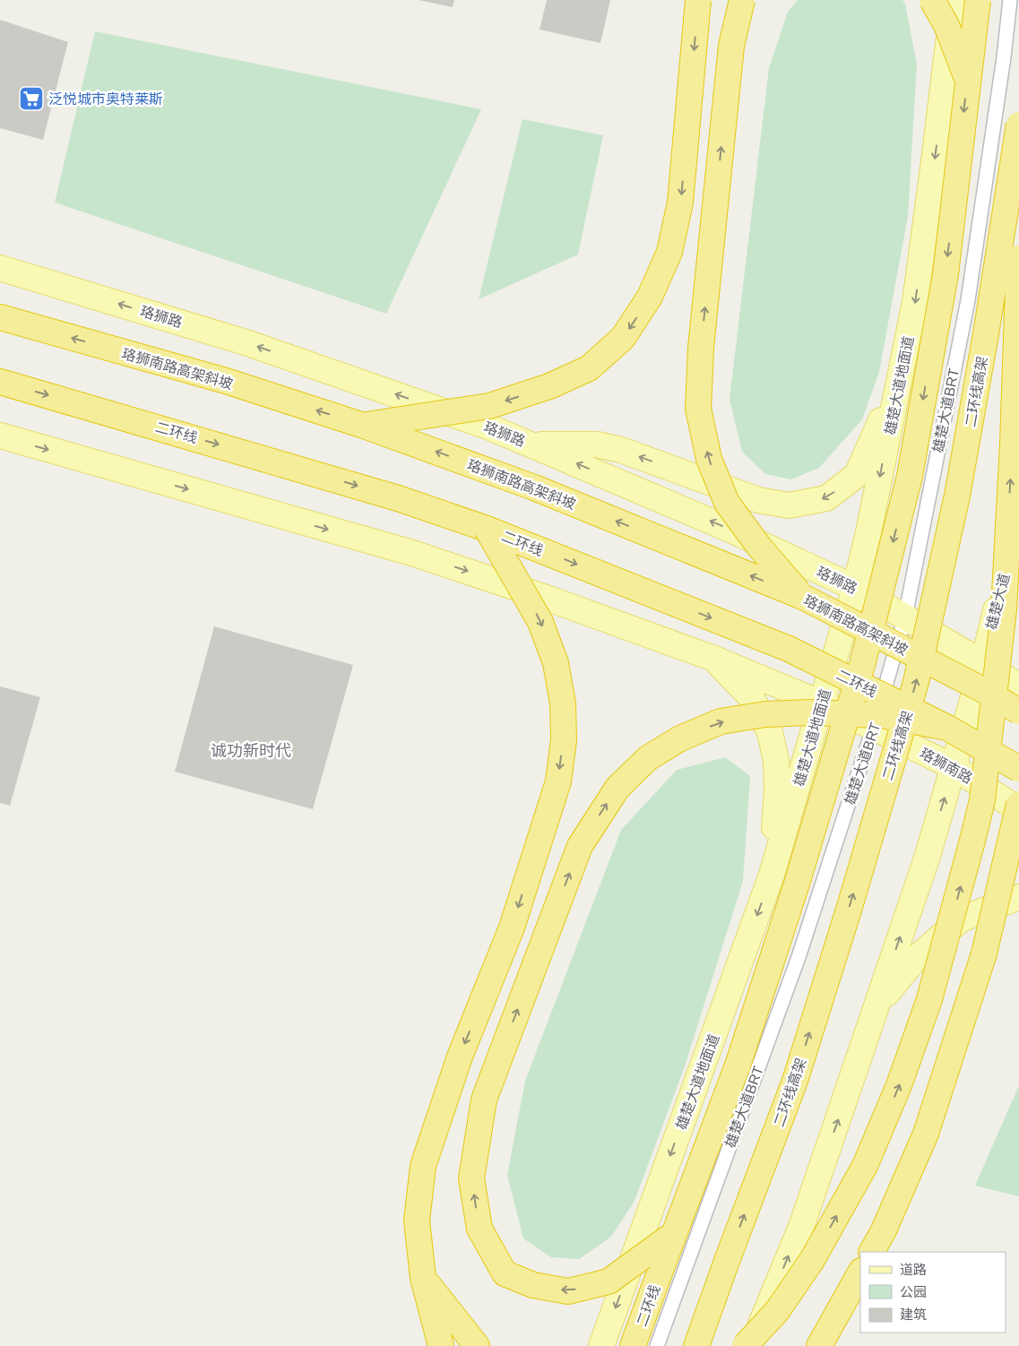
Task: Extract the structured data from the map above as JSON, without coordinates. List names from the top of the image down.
{
  "streets": {
    "highway": ["珞狮南路高架斜坡", "二环线高架", "二环线"],
    "main road": [
      "珞狮路",
      "雄楚大道地面道",
      "雄楚大道",
      "珞狮南路"
    ],
    "lane": ["雄楚大道BRT"]
  },
  "crossings": [
    ["珞狮路", "雄楚大道地面道"],
    ["珞狮路", "雄楚大道BRT"],
    ["珞狮路", "雄楚大道"],
    ["雄楚大道地面道", "珞狮南路"],
    ["雄楚大道BRT", "珞狮南路"]
  ],
  "one_way": ["珞狮南路高架斜坡"],
  "districts": ["诚功新时代"],
  "places": {
    "supermarket": ["泛悦城市奥特莱斯"]
  },
  "legend": ["道路", "公园", "建筑"]
}
